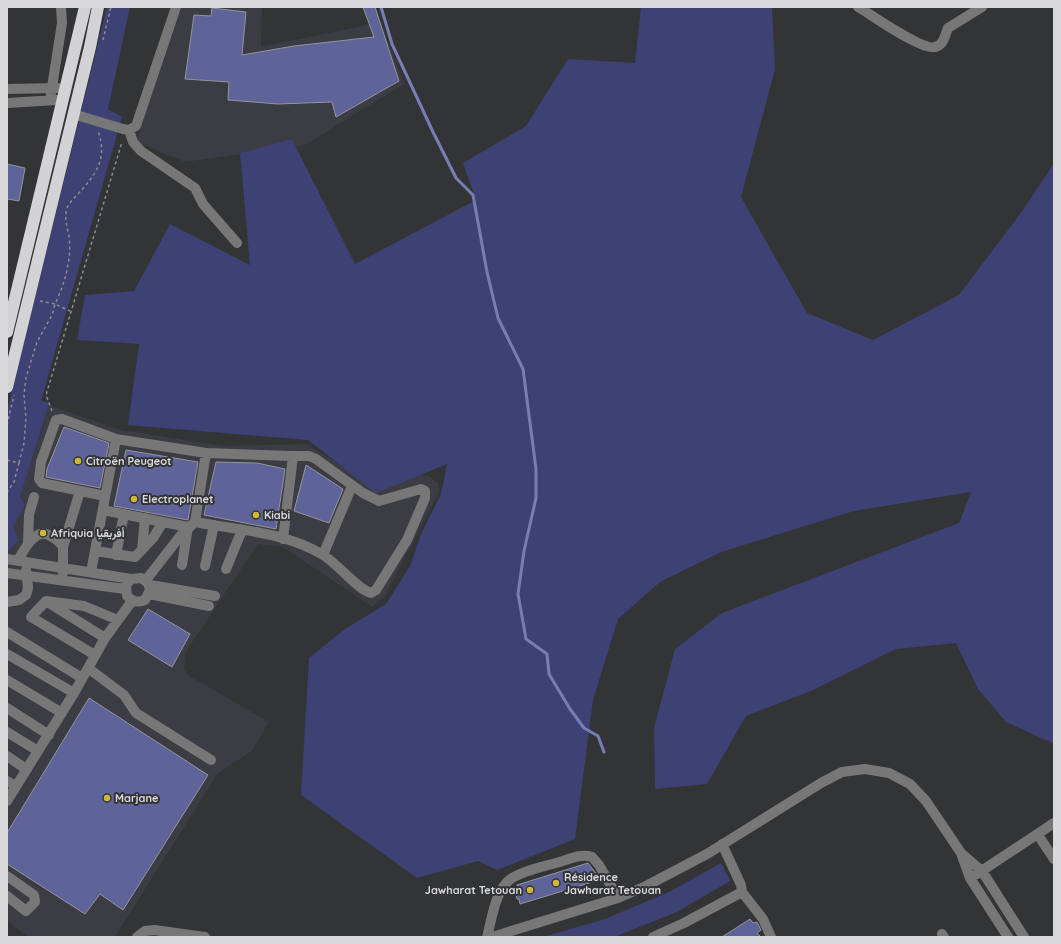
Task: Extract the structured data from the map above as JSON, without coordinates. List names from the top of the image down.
{
  "places": [
    "Citroën Peugeot",
    "Electroplanet",
    "Kiabi",
    "Afriquia أفريقيا",
    "Marjane",
    "Résidence Jawharat Tetouan",
    "Jawharat Tetouan"
  ]
}
